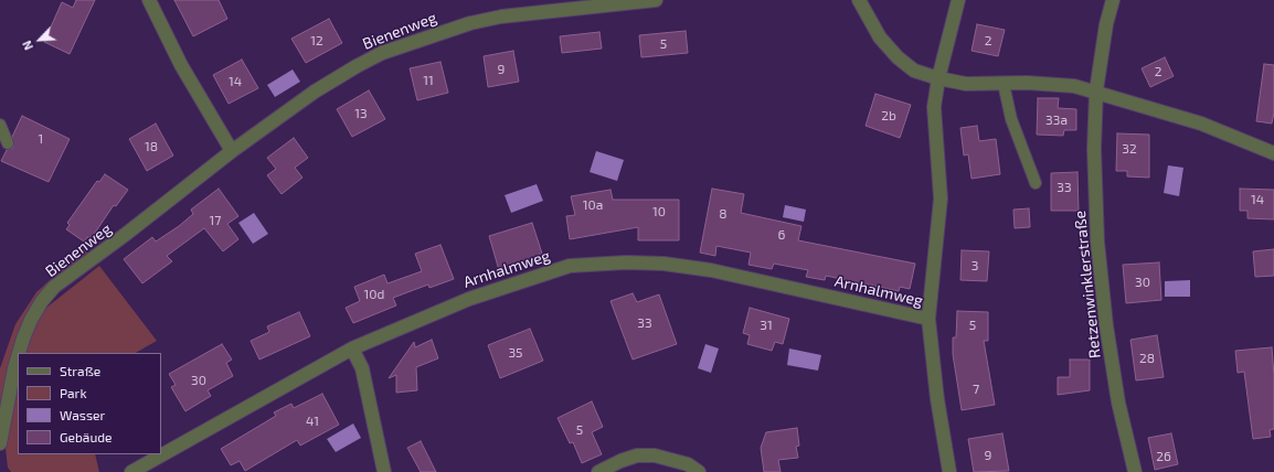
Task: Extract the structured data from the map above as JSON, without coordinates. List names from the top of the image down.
{
  "streets": {
    "street": ["Bienenweg", "Arnhalmweg", "Retzenwinklerstraße"]
  },
  "house_numbers": [
    "12",
    "2",
    "5",
    "9",
    "2",
    "11",
    "14",
    "13",
    "2b",
    "33a",
    "1",
    "18",
    "32",
    "33",
    "14",
    "10a",
    "10",
    "8",
    "17",
    "6",
    "3",
    "30",
    "10d",
    "33",
    "31",
    "5",
    "35",
    "28",
    "30",
    "7",
    "41",
    "5",
    "9",
    "26"
  ],
  "legend": [
    "Straße",
    "Park",
    "Wasser",
    "Gebäude"
  ],
  "north": "bottom left"
}
